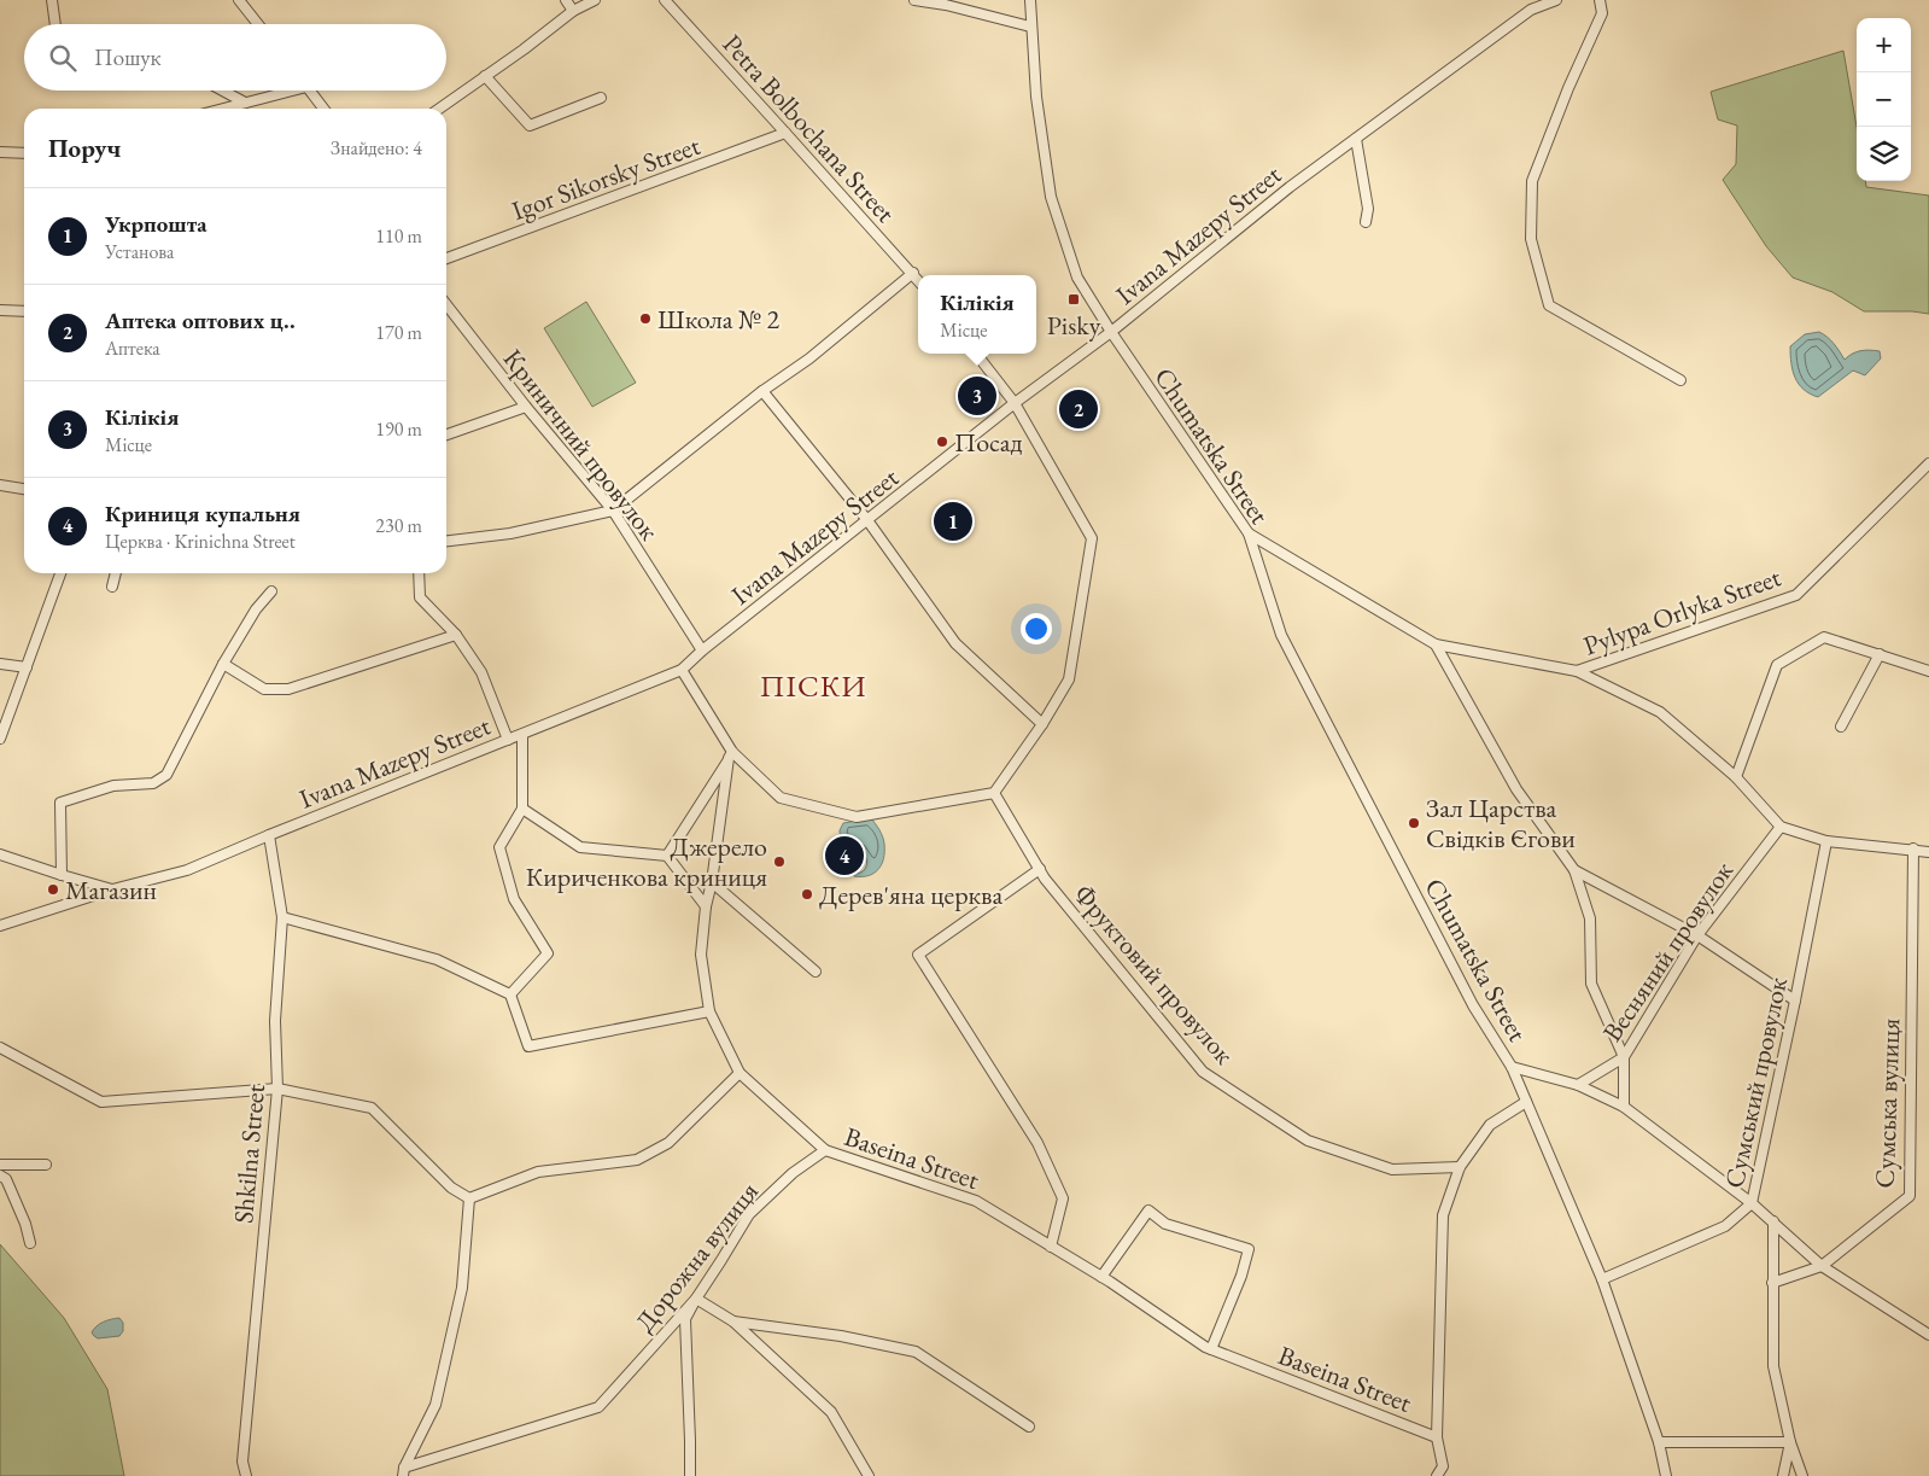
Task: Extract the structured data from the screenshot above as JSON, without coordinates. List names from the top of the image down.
{
  "streets": {
    "street": [
      "Petra Bolbochana Street",
      "Igor Sikorsky Street",
      "Ivana Mazepy Street",
      "Криничний провулок",
      "Chumatska Street",
      "Pylypa Orlyka Street",
      "Весняний провулок",
      "Фруктовий провулок",
      "Сумський провулок",
      "Сумська вулиця",
      "Shkilna Street",
      "Baseina Street",
      "Дорожна вулиця"
    ]
  },
  "crossings": [
    ["Petra Bolbochana Street", "Igor Sikorsky Street"],
    ["Ivana Mazepy Street", "Криничний провулок"],
    ["Ivana Mazepy Street", "Chumatska Street"],
    ["Ivana Mazepy Street", "Shkilna Street"],
    ["Chumatska Street", "Pylypa Orlyka Street"],
    ["Chumatska Street", "Сумський провулок"],
    ["Baseina Street", "Дорожна вулиця"]
  ],
  "districts": ["ПІСКИ"],
  "places": {
    "transit": ["Pisky"],
    "other": [
      "Школа № 2",
      "Посад",
      "Зал Царства Свідків Єгови",
      "Джерело Кириченкова криниця",
      "Магазин",
      "Дерев'яна церква"
    ]
  },
  "page": {
    "map_buttons": ["+", "−"],
    "search": "Пошук",
    "heading": ["Поруч", "Знайдено: 4"],
    "list": [
      {
        "mark": "1",
        "name": "Укрпошта",
        "note": "Установа",
        "value": "110 m"
      },
      {
        "mark": "2",
        "name": "Аптека оптових ц‥",
        "note": "Аптека",
        "value": "170 m"
      },
      {
        "mark": "3",
        "name": "Кілікія",
        "note": "Місце",
        "value": "190 m"
      },
      {
        "mark": "4",
        "name": "Криниця купальня",
        "note": "Церква · Krinichna Street",
        "value": "230 m"
      }
    ],
    "popup": ["Кілікія", "Місце"],
    "pins": [
      "3",
      "2",
      "1",
      "4"
    ]
  }
}
